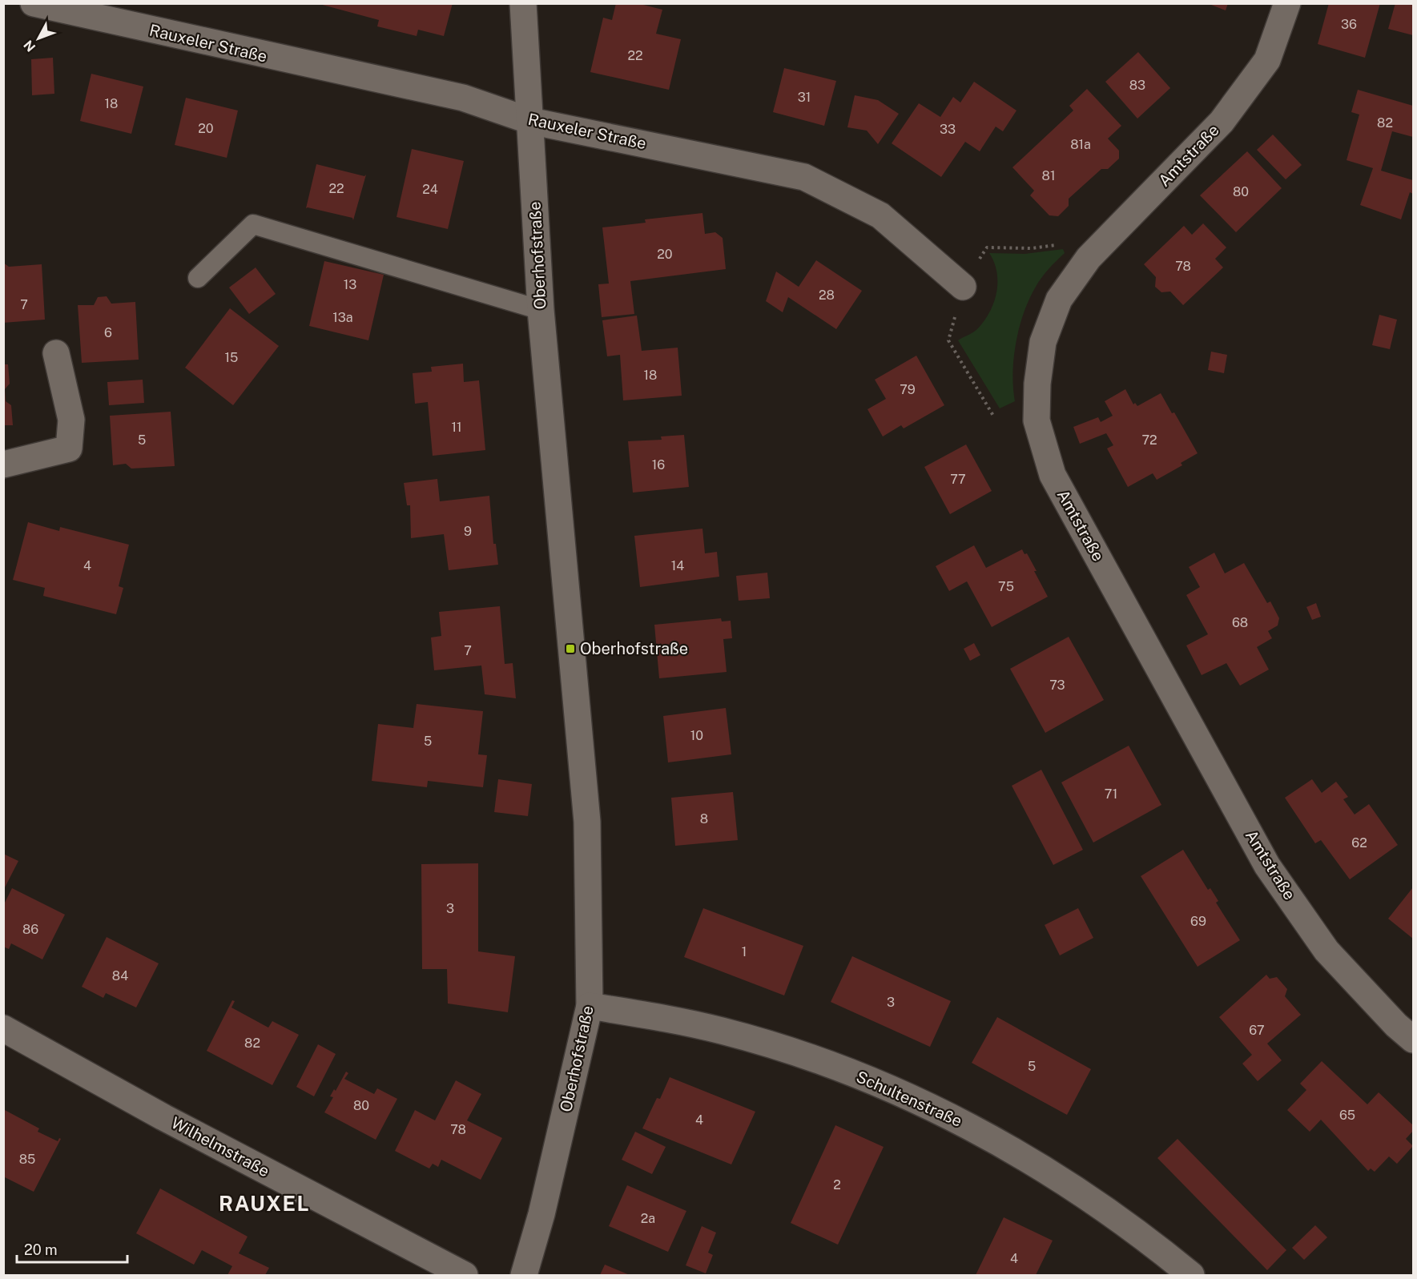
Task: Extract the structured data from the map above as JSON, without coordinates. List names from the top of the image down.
{
  "streets": {
    "street": [
      "Rauxeler Straße",
      "Amtstraße",
      "Oberhofstraße",
      "Schultenstraße",
      "Wilhelmstraße"
    ]
  },
  "crossings": [
    ["Rauxeler Straße", "Oberhofstraße"],
    ["Oberhofstraße", "Schultenstraße"]
  ],
  "districts": ["RAUXEL"],
  "places": {
    "transit": ["Oberhofstraße"]
  },
  "house_numbers": [
    "36",
    "22",
    "83",
    "31",
    "18",
    "82",
    "20",
    "33",
    "81a",
    "81",
    "22",
    "24",
    "80",
    "20",
    "78",
    "13",
    "28",
    "7",
    "13a",
    "6",
    "15",
    "18",
    "79",
    "11",
    "5",
    "72",
    "16",
    "77",
    "9",
    "4",
    "14",
    "75",
    "68",
    "7",
    "73",
    "10",
    "5",
    "71",
    "8",
    "62",
    "3",
    "69",
    "86",
    "1",
    "84",
    "3",
    "67",
    "82",
    "5",
    "80",
    "65",
    "4",
    "78",
    "85",
    "2",
    "2a",
    "4"
  ],
  "scale_bar": "20 m",
  "north": "bottom left"
}
